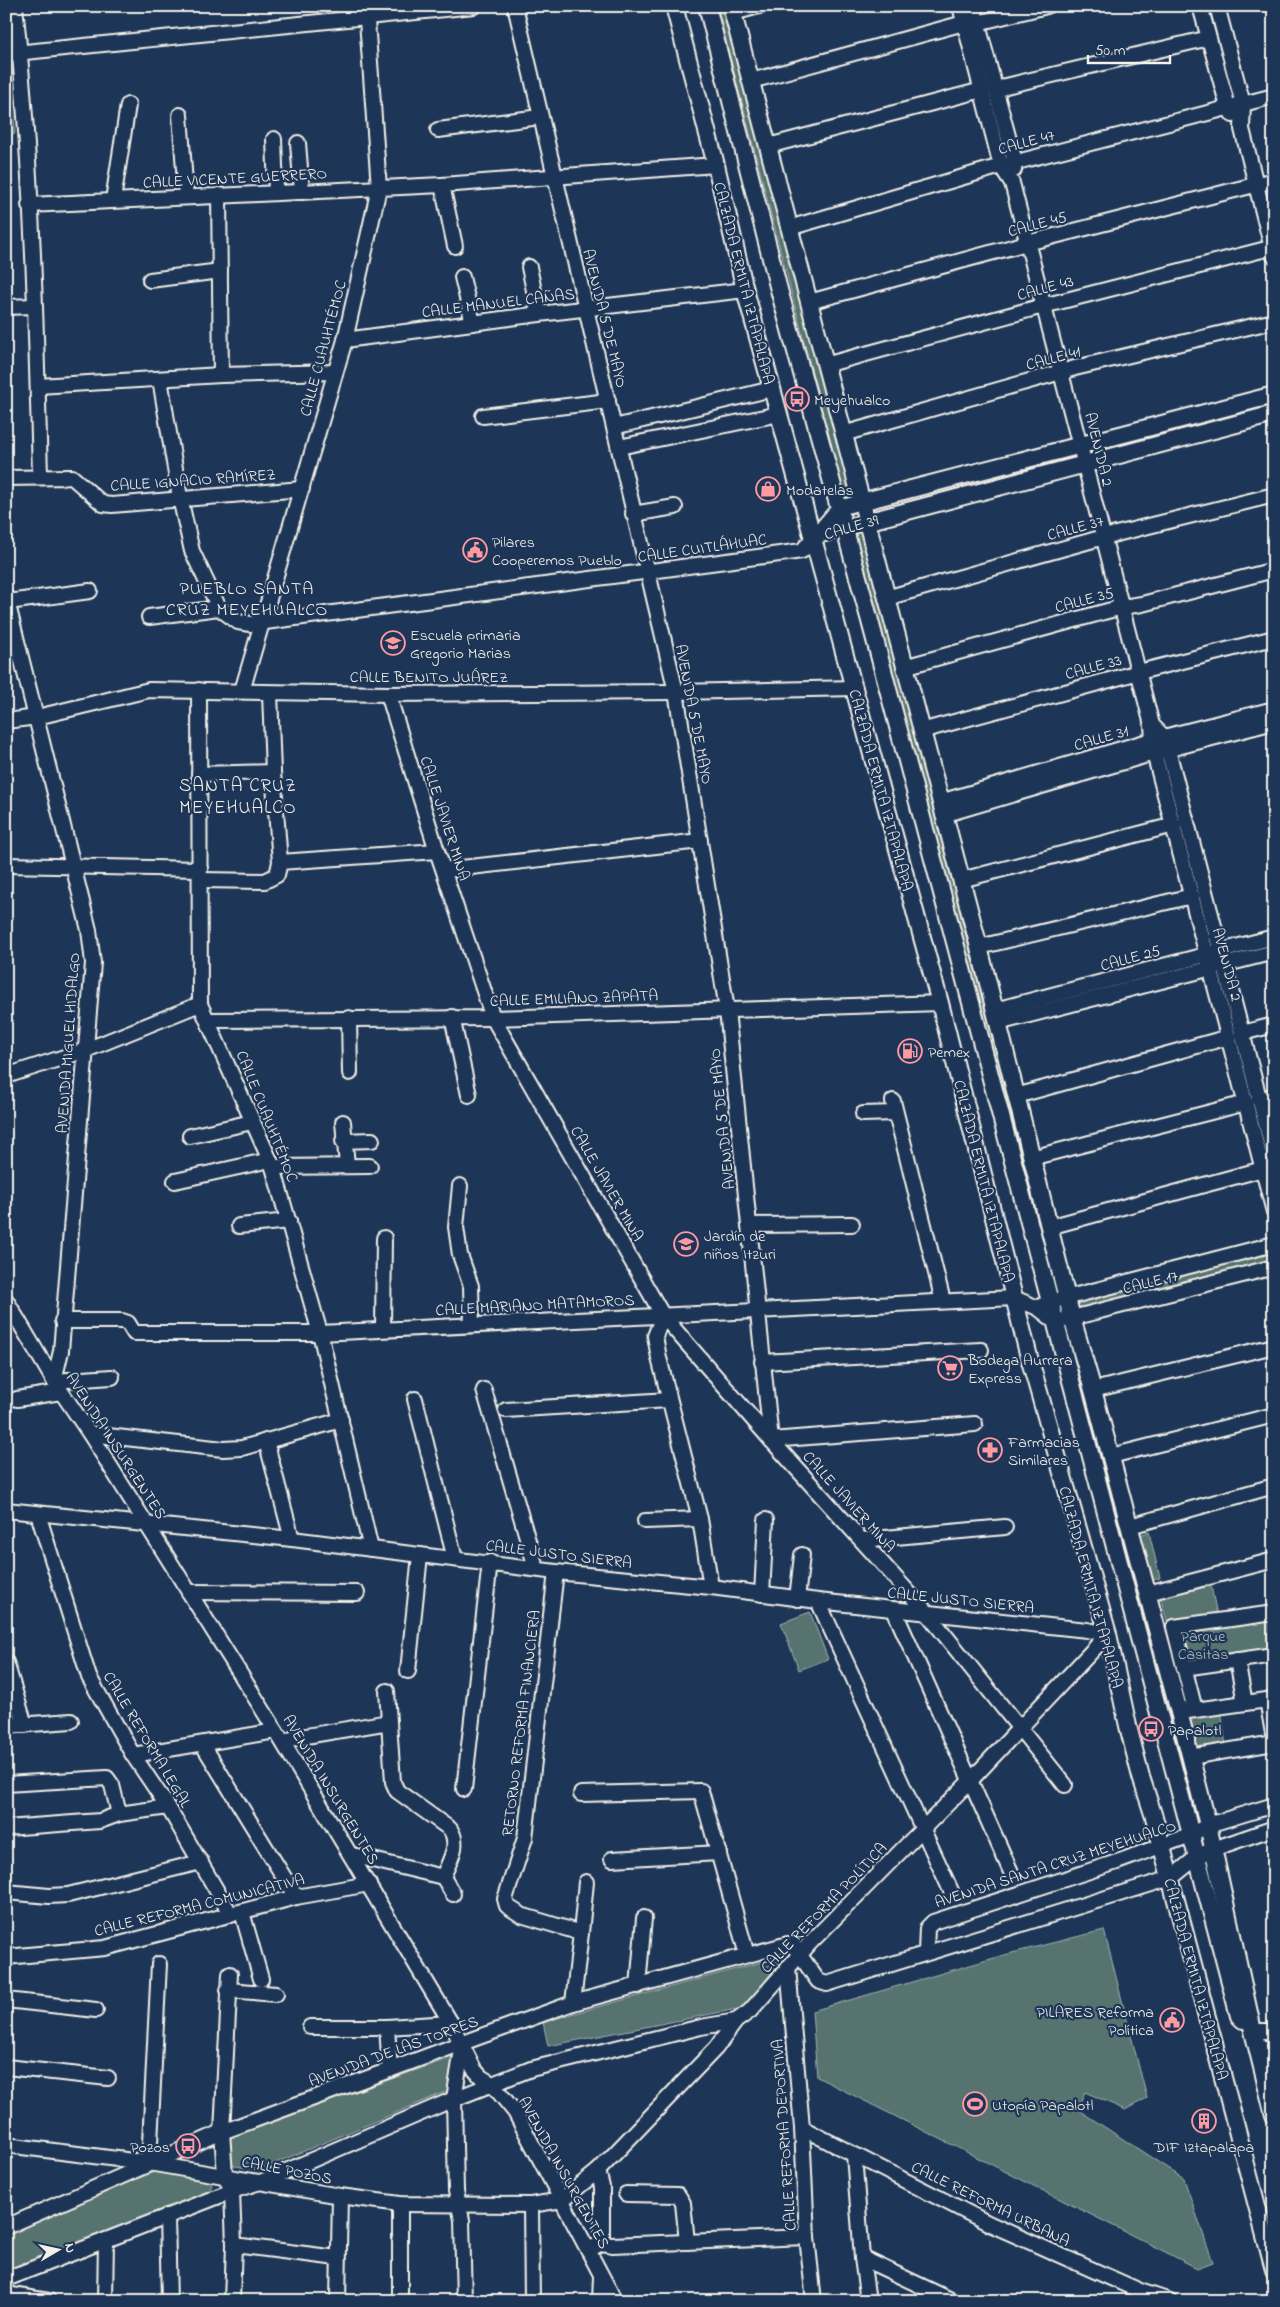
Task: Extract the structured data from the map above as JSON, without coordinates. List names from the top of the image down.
{
  "streets": {
    "main road": ["CALZADA ERMITA IZTAPALAPA", "CALLE 39"],
    "street": [
      "CALLE 47",
      "CALLE VICENTE GUERRERO",
      "CALLE 45",
      "CALLE 43",
      "CALLE MANUEL CAÑAS",
      "AVENIDA 5 DE MAYO",
      "CALLE CUAUHTÉMOC",
      "CALLE 41",
      "AVENIDA 2",
      "CALLE IGNACIO RAMÍREZ",
      "CALLE 37",
      "CALLE CUITLÁHUAC",
      "CALLE 35",
      "CALLE 33",
      "CALLE BENITO JUÁREZ",
      "CALLE 31",
      "CALLE JAVIER MINA",
      "CALLE 25",
      "CALLE EMILIANO ZAPATA",
      "AVENIDA MIGUEL HIDALGO",
      "CALLE 17",
      "CALLE MARIANO MATAMOROS",
      "AVENIDA INSURGENTES",
      "CALLE JUSTO SIERRA",
      "RETORNO REFORMA FINANCIERA",
      "CALLE REFORMA LEGAL",
      "AVENIDA SANTA CRUZ MEYEHUALCO",
      "CALLE REFORMA COMUNICATIVA",
      "CALLE REFORMA POLÍTICA",
      "AVENIDA DE LAS TORRES",
      "CALLE REFORMA DEPORTIVA",
      "CALLE POZOS",
      "CALLE REFORMA URBANA"
    ]
  },
  "crossings": [
    ["CALLE 47", "CALZADA ERMITA IZTAPALAPA"],
    ["CALLE 47", "AVENIDA 2"],
    ["CALLE VICENTE GUERRERO", "CALZADA ERMITA IZTAPALAPA"],
    ["CALLE VICENTE GUERRERO", "AVENIDA 5 DE MAYO"],
    ["CALLE VICENTE GUERRERO", "CALLE CUAUHTÉMOC"],
    ["CALLE 45", "CALZADA ERMITA IZTAPALAPA"],
    ["CALLE 45", "AVENIDA 2"],
    ["CALZADA ERMITA IZTAPALAPA", "CALLE 43"],
    ["CALZADA ERMITA IZTAPALAPA", "CALLE MANUEL CAÑAS"],
    ["CALZADA ERMITA IZTAPALAPA", "CALLE 41"],
    ["CALZADA ERMITA IZTAPALAPA", "CALLE 39"],
    ["CALZADA ERMITA IZTAPALAPA", "CALLE 37"],
    ["CALZADA ERMITA IZTAPALAPA", "CALLE CUITLÁHUAC"],
    ["CALZADA ERMITA IZTAPALAPA", "CALLE 35"],
    ["CALZADA ERMITA IZTAPALAPA", "CALLE 33"],
    ["CALZADA ERMITA IZTAPALAPA", "CALLE BENITO JUÁREZ"],
    ["CALZADA ERMITA IZTAPALAPA", "CALLE 31"],
    ["CALZADA ERMITA IZTAPALAPA", "CALLE 25"],
    ["CALZADA ERMITA IZTAPALAPA", "CALLE EMILIANO ZAPATA"],
    ["CALZADA ERMITA IZTAPALAPA", "CALLE 17"],
    ["CALZADA ERMITA IZTAPALAPA", "CALLE MARIANO MATAMOROS"],
    ["CALZADA ERMITA IZTAPALAPA", "CALLE JUSTO SIERRA"],
    ["CALZADA ERMITA IZTAPALAPA", "AVENIDA SANTA CRUZ MEYEHUALCO"],
    ["CALZADA ERMITA IZTAPALAPA", "CALLE REFORMA POLÍTICA"],
    ["CALLE 43", "AVENIDA 2"],
    ["CALLE MANUEL CAÑAS", "AVENIDA 5 DE MAYO"],
    ["CALLE MANUEL CAÑAS", "CALLE CUAUHTÉMOC"],
    ["AVENIDA 5 DE MAYO", "CALLE CUITLÁHUAC"],
    ["AVENIDA 5 DE MAYO", "CALLE BENITO JUÁREZ"],
    ["AVENIDA 5 DE MAYO", "CALLE JAVIER MINA"],
    ["AVENIDA 5 DE MAYO", "CALLE EMILIANO ZAPATA"],
    ["AVENIDA 5 DE MAYO", "CALLE MARIANO MATAMOROS"],
    ["CALLE CUAUHTÉMOC", "CALLE IGNACIO RAMÍREZ"],
    ["CALLE CUAUHTÉMOC", "CALLE CUITLÁHUAC"],
    ["CALLE CUAUHTÉMOC", "CALLE BENITO JUÁREZ"],
    ["CALLE CUAUHTÉMOC", "CALLE EMILIANO ZAPATA"],
    ["CALLE CUAUHTÉMOC", "CALLE MARIANO MATAMOROS"],
    ["CALLE CUAUHTÉMOC", "CALLE JUSTO SIERRA"],
    ["CALLE 41", "AVENIDA 2"],
    ["AVENIDA 2", "CALLE 39"],
    ["AVENIDA 2", "CALLE 37"],
    ["AVENIDA 2", "CALLE 35"],
    ["AVENIDA 2", "CALLE 33"],
    ["AVENIDA 2", "CALLE 31"],
    ["AVENIDA 2", "CALLE 25"],
    ["CALLE 39", "CALLE CUITLÁHUAC"],
    ["CALLE BENITO JUÁREZ", "CALLE JAVIER MINA"],
    ["CALLE BENITO JUÁREZ", "AVENIDA MIGUEL HIDALGO"],
    ["CALLE JAVIER MINA", "CALLE EMILIANO ZAPATA"],
    ["CALLE JAVIER MINA", "CALLE MARIANO MATAMOROS"],
    ["CALLE JAVIER MINA", "CALLE JUSTO SIERRA"],
    ["CALLE JAVIER MINA", "CALLE REFORMA POLÍTICA"],
    ["AVENIDA MIGUEL HIDALGO", "CALLE MARIANO MATAMOROS"],
    ["AVENIDA MIGUEL HIDALGO", "AVENIDA INSURGENTES"],
    ["AVENIDA INSURGENTES", "CALLE JUSTO SIERRA"],
    ["AVENIDA INSURGENTES", "CALLE REFORMA COMUNICATIVA"],
    ["AVENIDA INSURGENTES", "CALLE REFORMA POLÍTICA"],
    ["AVENIDA INSURGENTES", "AVENIDA DE LAS TORRES"],
    ["AVENIDA INSURGENTES", "CALLE POZOS"],
    ["CALLE JUSTO SIERRA", "RETORNO REFORMA FINANCIERA"],
    ["CALLE JUSTO SIERRA", "CALLE REFORMA LEGAL"],
    ["CALLE JUSTO SIERRA", "CALLE REFORMA POLÍTICA"],
    ["CALLE REFORMA LEGAL", "CALLE REFORMA COMUNICATIVA"],
    ["CALLE REFORMA POLÍTICA", "AVENIDA DE LAS TORRES"],
    ["CALLE REFORMA POLÍTICA", "CALLE REFORMA DEPORTIVA"],
    ["CALLE REFORMA POLÍTICA", "CALLE POZOS"],
    ["AVENIDA DE LAS TORRES", "CALLE POZOS"],
    ["CALLE REFORMA DEPORTIVA", "CALLE REFORMA URBANA"]
  ],
  "districts": ["PUEBLO SANTA CRUZ MEYEHUALCO", "SANTA CRUZ MEYEHUALCO"],
  "parks": ["Parque Casitas"],
  "places": {
    "bus stop": ["Meyehualco", "Papalotl", "Pozos"],
    "shop": ["Modatelas"],
    "public building": ["Pilares Cooperemos Pueblo", "PILARES Reforma Política"],
    "school or university": ["Escuela primaria Gregorio Marias", "Jardín de niños Itzuri"],
    "fuel station": ["Pemex"],
    "supermarket": ["Bodega Aurrera Express"],
    "pharmacy": ["Farmacias Similares"],
    "sports": ["Utopía Papalotl"],
    "building": ["DIF Iztapalapa"]
  },
  "scale_bar": "50 m",
  "north": "right"
}
